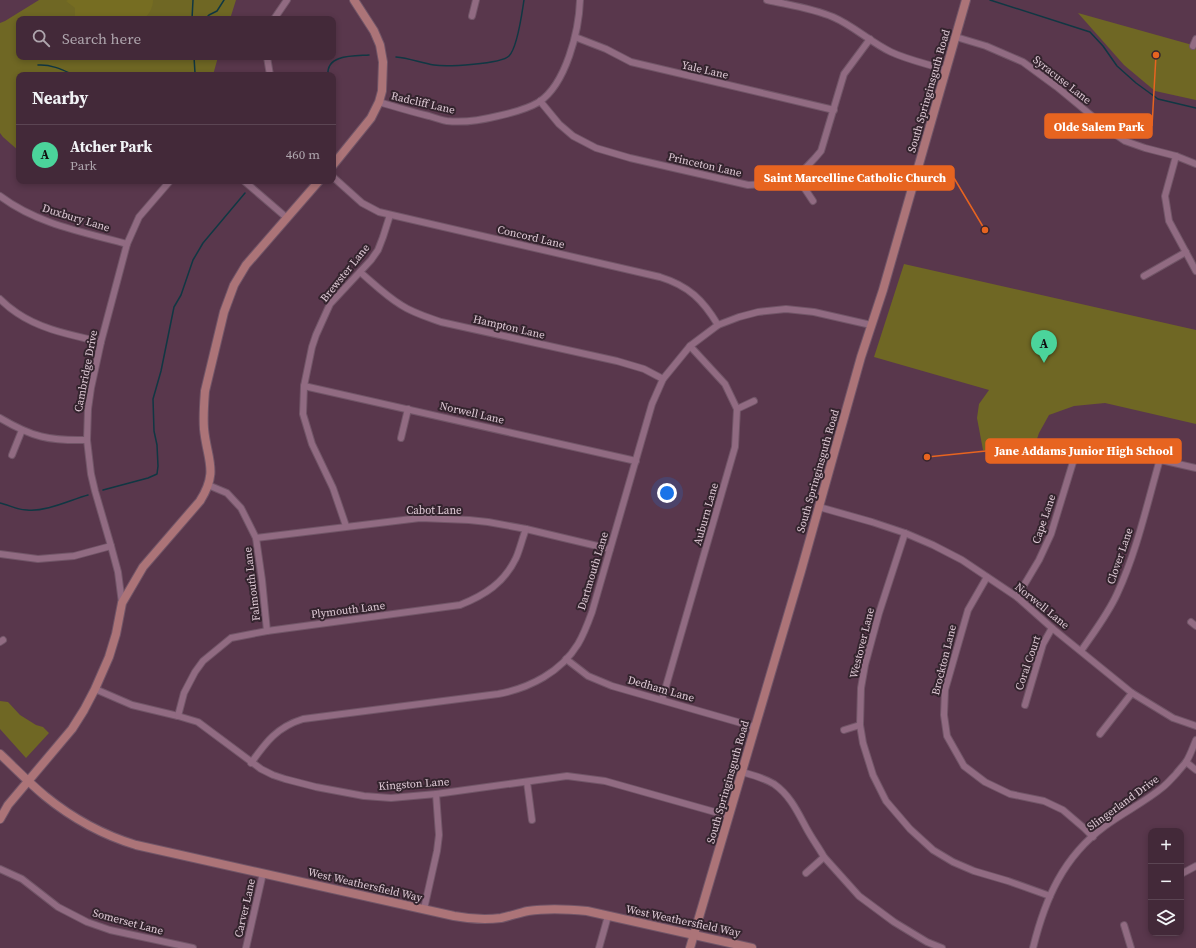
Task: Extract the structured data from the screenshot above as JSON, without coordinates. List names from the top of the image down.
{
  "streets": {
    "street": [
      "Yale Lane",
      "Syracuse Lane",
      "South Springinsguth Road",
      "Radcliff Lane",
      "Princeton Lane",
      "Duxbury Lane",
      "Concord Lane",
      "Brewster Lane",
      "Hampton Lane",
      "Cambridge Drive",
      "Norwell Lane",
      "Cabot Lane",
      "Auburn Lane",
      "Cape Lane",
      "Clover Lane",
      "Dartmouth Lane",
      "Falmouth Lane",
      "Plymouth Lane",
      "Westover Lane",
      "Brockton Lane",
      "Coral Court",
      "Dedham Lane",
      "Kingston Lane",
      "Slingerland Drive",
      "West Weathersfield Way",
      "Carver Lane",
      "Somerset Lane"
    ]
  },
  "crossings": [
    ["Yale Lane", "Radcliff Lane"],
    ["Yale Lane", "Princeton Lane"],
    ["Syracuse Lane", "South Springinsguth Road"],
    ["South Springinsguth Road", "Norwell Lane"],
    ["South Springinsguth Road", "Dartmouth Lane"],
    ["South Springinsguth Road", "Dedham Lane"],
    ["South Springinsguth Road", "Kingston Lane"],
    ["South Springinsguth Road", "West Weathersfield Way"],
    ["Radcliff Lane", "Princeton Lane"],
    ["Duxbury Lane", "Cambridge Drive"],
    ["Concord Lane", "Brewster Lane"],
    ["Concord Lane", "Dartmouth Lane"],
    ["Brewster Lane", "Hampton Lane"],
    ["Brewster Lane", "Norwell Lane"],
    ["Brewster Lane", "Cabot Lane"],
    ["Hampton Lane", "Dartmouth Lane"],
    ["Norwell Lane", "Cape Lane"],
    ["Norwell Lane", "Clover Lane"],
    ["Norwell Lane", "Dartmouth Lane"],
    ["Norwell Lane", "Westover Lane"],
    ["Norwell Lane", "Brockton Lane"],
    ["Norwell Lane", "Coral Court"],
    ["Cabot Lane", "Dartmouth Lane"],
    ["Cabot Lane", "Falmouth Lane"],
    ["Cabot Lane", "Plymouth Lane"],
    ["Auburn Lane", "Dartmouth Lane"],
    ["Auburn Lane", "Dedham Lane"],
    ["Cape Lane", "Clover Lane"],
    ["Dartmouth Lane", "Dedham Lane"],
    ["Dartmouth Lane", "Kingston Lane"],
    ["Falmouth Lane", "Plymouth Lane"],
    ["Plymouth Lane", "Kingston Lane"],
    ["Westover Lane", "Slingerland Drive"],
    ["Brockton Lane", "Slingerland Drive"],
    ["West Weathersfield Way", "Carver Lane"]
  ],
  "places": ["Olde Salem Park", "Saint Marcelline Catholic Church", "Jane Addams Junior High School"],
  "page": {
    "search": "Search here",
    "heading": "Nearby",
    "list": [
      {
        "mark": "A",
        "name": "Atcher Park",
        "note": "Park",
        "value": "460 m"
      }
    ],
    "pins": "A",
    "map_buttons": ["+", "−"]
  }
}
